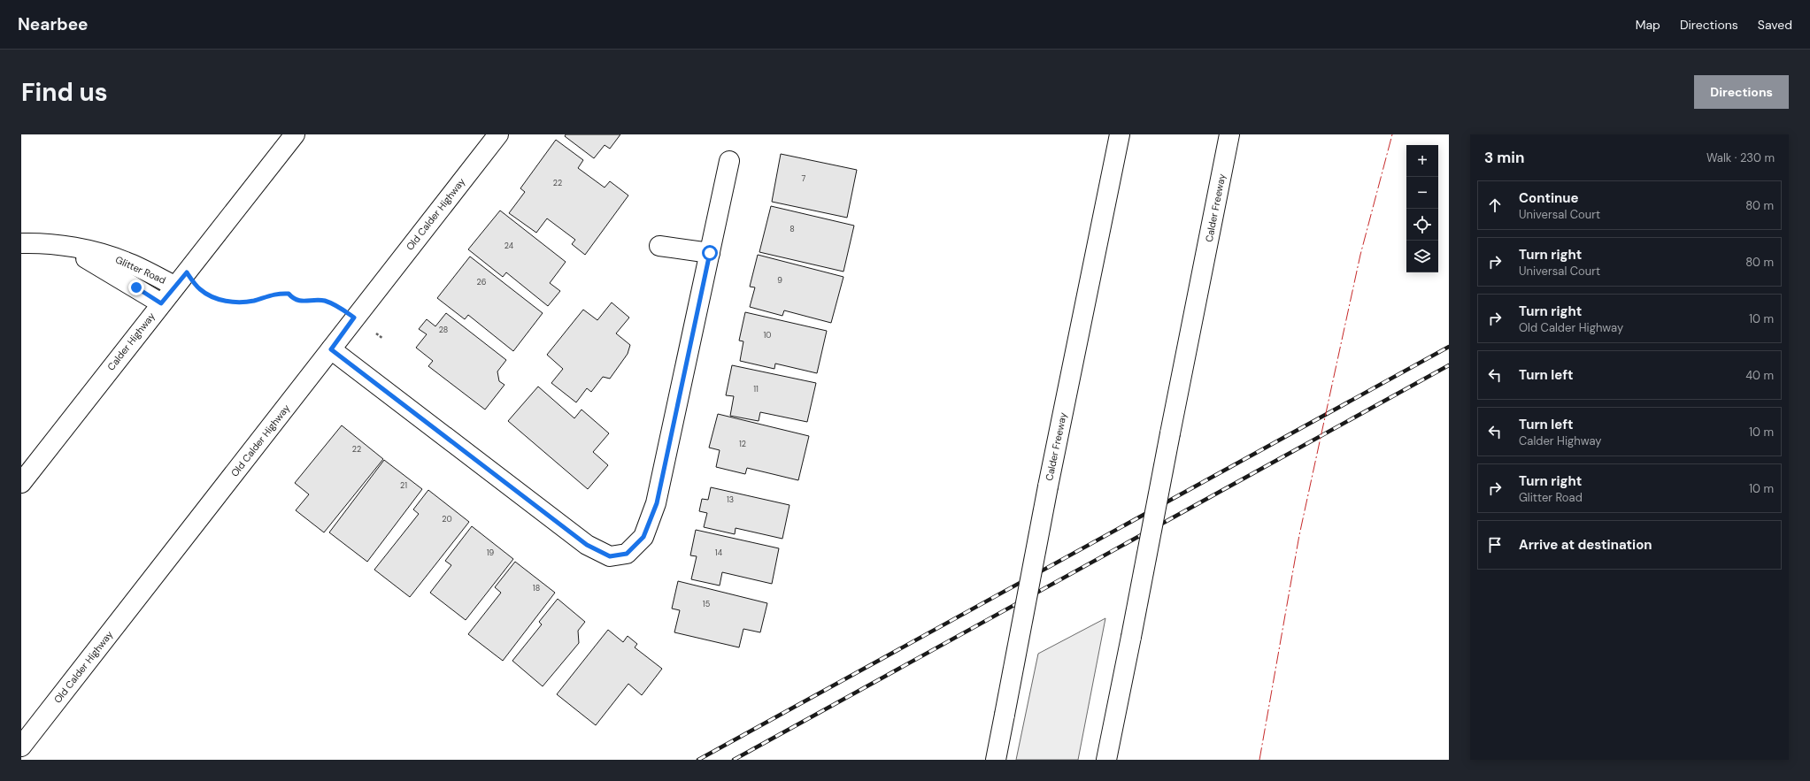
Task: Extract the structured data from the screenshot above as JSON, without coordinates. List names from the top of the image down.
{
  "streets": {
    "main road": [
      "Calder Freeway",
      "Old Calder Highway",
      "Glitter Road",
      "Calder Highway"
    ]
  },
  "crossings": [
    ["Glitter Road", "Calder Highway"]
  ],
  "house_numbers": [
    "7",
    "22",
    "8",
    "24",
    "9",
    "26",
    "28",
    "10",
    "11",
    "12",
    "22",
    "21",
    "13",
    "20",
    "19",
    "14",
    "18",
    "15"
  ],
  "page": {
    "header": "Nearbee",
    "nav": ["Map", "Directions", "Saved"],
    "buttons": "Directions",
    "title": "Find us",
    "heading": ["3 min", "Walk · 230 m"],
    "map_buttons": ["+", "−"],
    "list": [
      ["Continue", "Universal Court", "80 m"],
      ["Turn right", "Universal Court", "80 m"],
      ["Turn right", "Old Calder Highway", "10 m"],
      ["Turn left", "40 m"],
      ["Turn left", "Calder Highway", "10 m"],
      ["Turn right", "Glitter Road", "10 m"],
      "Arrive at destination"
    ]
  }
}
